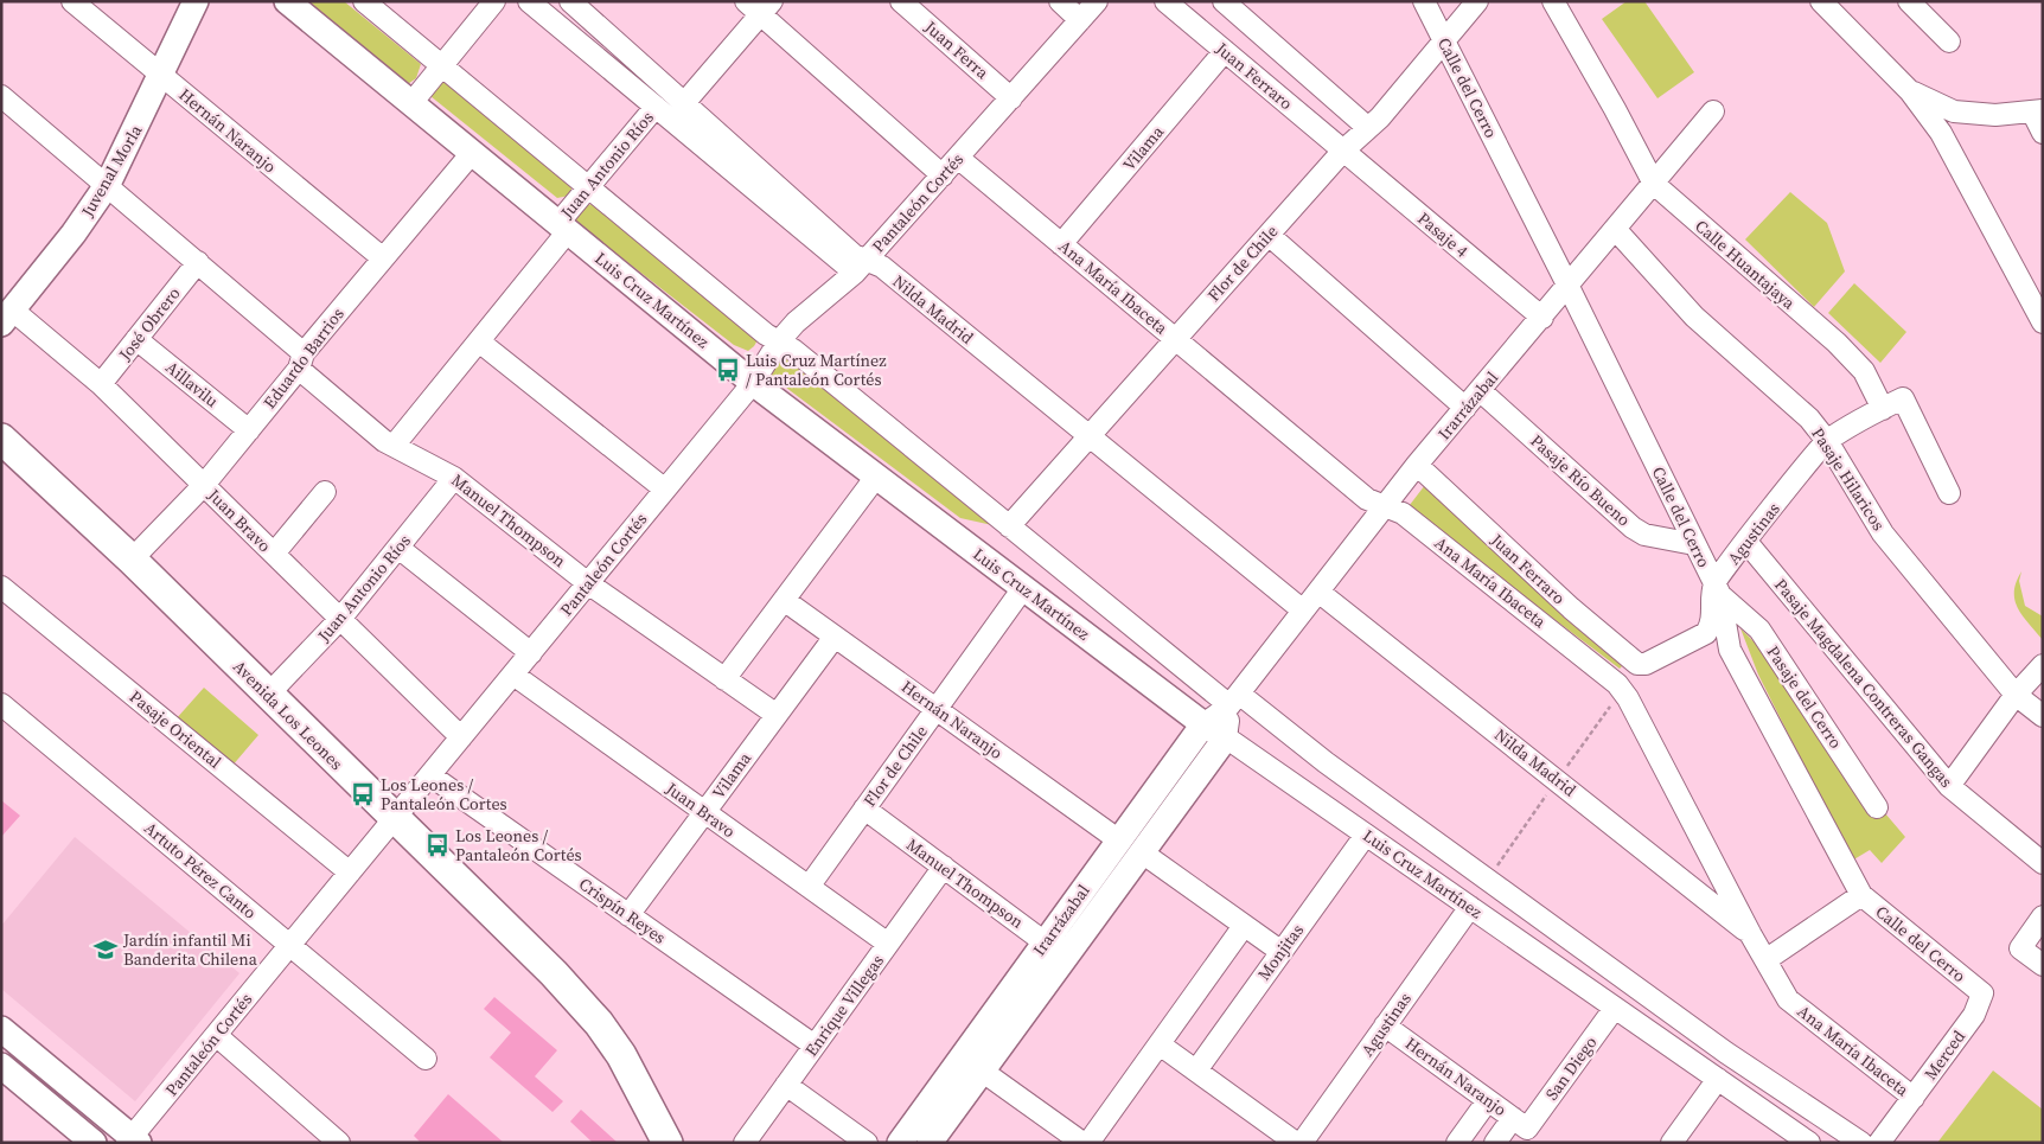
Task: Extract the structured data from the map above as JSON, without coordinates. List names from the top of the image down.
{
  "streets": {
    "main road": ["Avenida Los Leones"],
    "street": [
      "Juan Ferra",
      "Juan Ferraro",
      "Calle del Cerro",
      "Hernán Naranjo",
      "Vilama",
      "Juan Antonio Ríos",
      "Juvenal Morla",
      "Pantaleón Cortés",
      "Pasaje 4",
      "Flor de Chile",
      "Calle Huantajaya",
      "Ana María Ibaceta",
      "Luis Cruz Martínez",
      "Nilda Madrid",
      "José Obrero",
      "Eduardo Barrios",
      "Aillavilu",
      "Irarrázabal",
      "Pasaje Hilaricos",
      "Pasaje Río Bueno",
      "Juan Bravo",
      "Manuel Thompson",
      "Agustinas",
      "Pasaje Magdalena Contreras Gangas",
      "Pasaje del Cerro",
      "Pasaje Oriental",
      "Artuto Pérez Canto",
      "Crispín Reyes",
      "Monjitas",
      "Enrique Villegas",
      "Merced",
      "San Diego"
    ]
  },
  "crossings": [
    ["Juan Ferra", "Pantaleón Cortés"],
    ["Juan Ferraro", "Calle del Cerro"],
    ["Juan Ferraro", "Vilama"],
    ["Juan Ferraro", "Pasaje 4"],
    ["Juan Ferraro", "Flor de Chile"],
    ["Juan Ferraro", "Irarrázabal"],
    ["Juan Ferraro", "Agustinas"],
    ["Juan Ferraro", "Pasaje del Cerro"],
    ["Calle del Cerro", "Flor de Chile"],
    ["Calle del Cerro", "Irarrázabal"],
    ["Calle del Cerro", "Pasaje Río Bueno"],
    ["Calle del Cerro", "Agustinas"],
    ["Calle del Cerro", "Pasaje del Cerro"],
    ["Calle del Cerro", "Merced"],
    ["Hernán Naranjo", "Vilama"],
    ["Hernán Naranjo", "Juvenal Morla"],
    ["Hernán Naranjo", "Flor de Chile"],
    ["Hernán Naranjo", "Eduardo Barrios"],
    ["Hernán Naranjo", "Irarrázabal"],
    ["Hernán Naranjo", "Agustinas"],
    ["Hernán Naranjo", "San Diego"],
    ["Vilama", "Ana María Ibaceta"],
    ["Vilama", "Juan Bravo"],
    ["Vilama", "Manuel Thompson"],
    ["Vilama", "Crispín Reyes"],
    ["Juan Antonio Ríos", "Luis Cruz Martínez"],
    ["Juan Antonio Ríos", "Nilda Madrid"],
    ["Juan Antonio Ríos", "Juan Bravo"],
    ["Juan Antonio Ríos", "Manuel Thompson"],
    ["Juan Antonio Ríos", "Avenida Los Leones"],
    ["Juvenal Morla", "Juan Bravo"],
    ["Juvenal Morla", "Manuel Thompson"],
    ["Pantaleón Cortés", "Ana María Ibaceta"],
    ["Pantaleón Cortés", "Luis Cruz Martínez"],
    ["Pantaleón Cortés", "Nilda Madrid"],
    ["Pantaleón Cortés", "Juan Bravo"],
    ["Pantaleón Cortés", "Manuel Thompson"],
    ["Pantaleón Cortés", "Avenida Los Leones"],
    ["Pantaleón Cortés", "Pasaje Oriental"],
    ["Pantaleón Cortés", "Artuto Pérez Canto"],
    ["Pantaleón Cortés", "Crispín Reyes"],
    ["Pasaje 4", "Flor de Chile"],
    ["Pasaje 4", "Irarrázabal"],
    ["Flor de Chile", "Ana María Ibaceta"],
    ["Flor de Chile", "Luis Cruz Martínez"],
    ["Flor de Chile", "Nilda Madrid"],
    ["Flor de Chile", "Juan Bravo"],
    ["Flor de Chile", "Manuel Thompson"],
    ["Calle Huantajaya", "Irarrázabal"],
    ["Calle Huantajaya", "Agustinas"],
    ["Ana María Ibaceta", "Nilda Madrid"],
    ["Ana María Ibaceta", "Irarrázabal"],
    ["Ana María Ibaceta", "Merced"],
    ["Luis Cruz Martínez", "Eduardo Barrios"],
    ["Luis Cruz Martínez", "Irarrázabal"],
    ["Luis Cruz Martínez", "Agustinas"],
    ["Luis Cruz Martínez", "Monjitas"],
    ["Luis Cruz Martínez", "San Diego"],
    ["Nilda Madrid", "Irarrázabal"],
    ["José Obrero", "Aillavilu"],
    ["José Obrero", "Juan Bravo"],
    ["José Obrero", "Manuel Thompson"],
    ["Eduardo Barrios", "Aillavilu"],
    ["Eduardo Barrios", "Juan Bravo"],
    ["Eduardo Barrios", "Manuel Thompson"],
    ["Eduardo Barrios", "Avenida Los Leones"],
    ["Irarrázabal", "Pasaje Hilaricos"],
    ["Irarrázabal", "Pasaje Río Bueno"],
    ["Irarrázabal", "Manuel Thompson"],
    ["Pasaje Hilaricos", "Agustinas"],
    ["Juan Bravo", "Enrique Villegas"],
    ["Manuel Thompson", "Enrique Villegas"],
    ["Agustinas", "Pasaje Magdalena Contreras Gangas"],
    ["Agustinas", "Pasaje del Cerro"],
    ["Crispín Reyes", "Enrique Villegas"]
  ],
  "places": {
    "bus stop": ["Luis Cruz Martínez / Pantaleón Cortés", "Los Leones / Pantaleón Cortes", "Los Leones / Pantaleón Cortés"],
    "school or university": ["Jardín infantil Mi Banderita Chilena"]
  }
}
